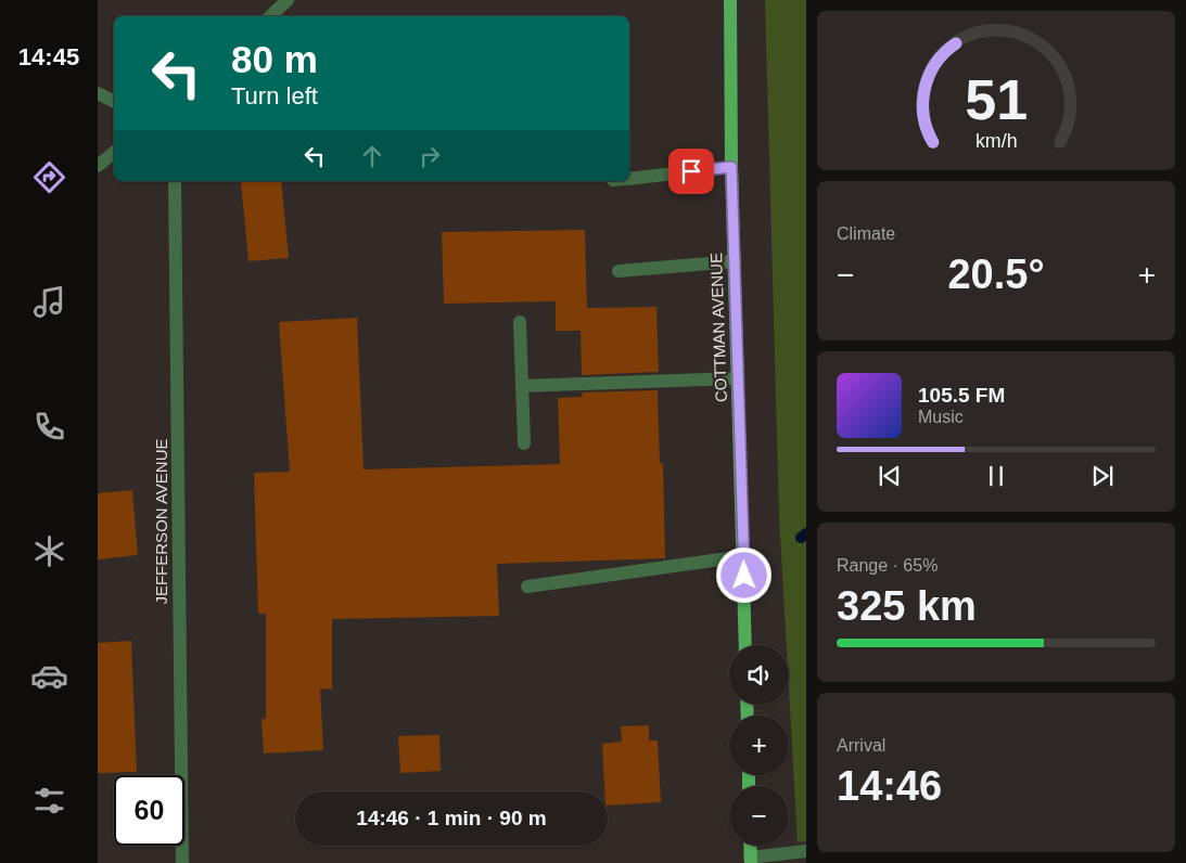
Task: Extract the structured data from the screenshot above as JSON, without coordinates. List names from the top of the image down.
{
  "streets": {
    "main road": ["COTTMAN AVENUE"],
    "street": ["JEFFERSON AVENUE"]
  },
  "page": {
    "tabs": "14:45",
    "turn": ["80 m", "Turn left"],
    "tile": [
      "Climate",
      ["Range · 65%", "325 km"],
      ["Arrival", "14:46"]
    ],
    "heat": ["−", "20.5°", "+"],
    "song": ["105.5 FM", "Music"],
    "map_buttons": ["+", "−"],
    "limit": "60",
    "trip": "14:46 · 1 min · 90 m",
    "gauge": ["51", "km/h"]
  }
}
